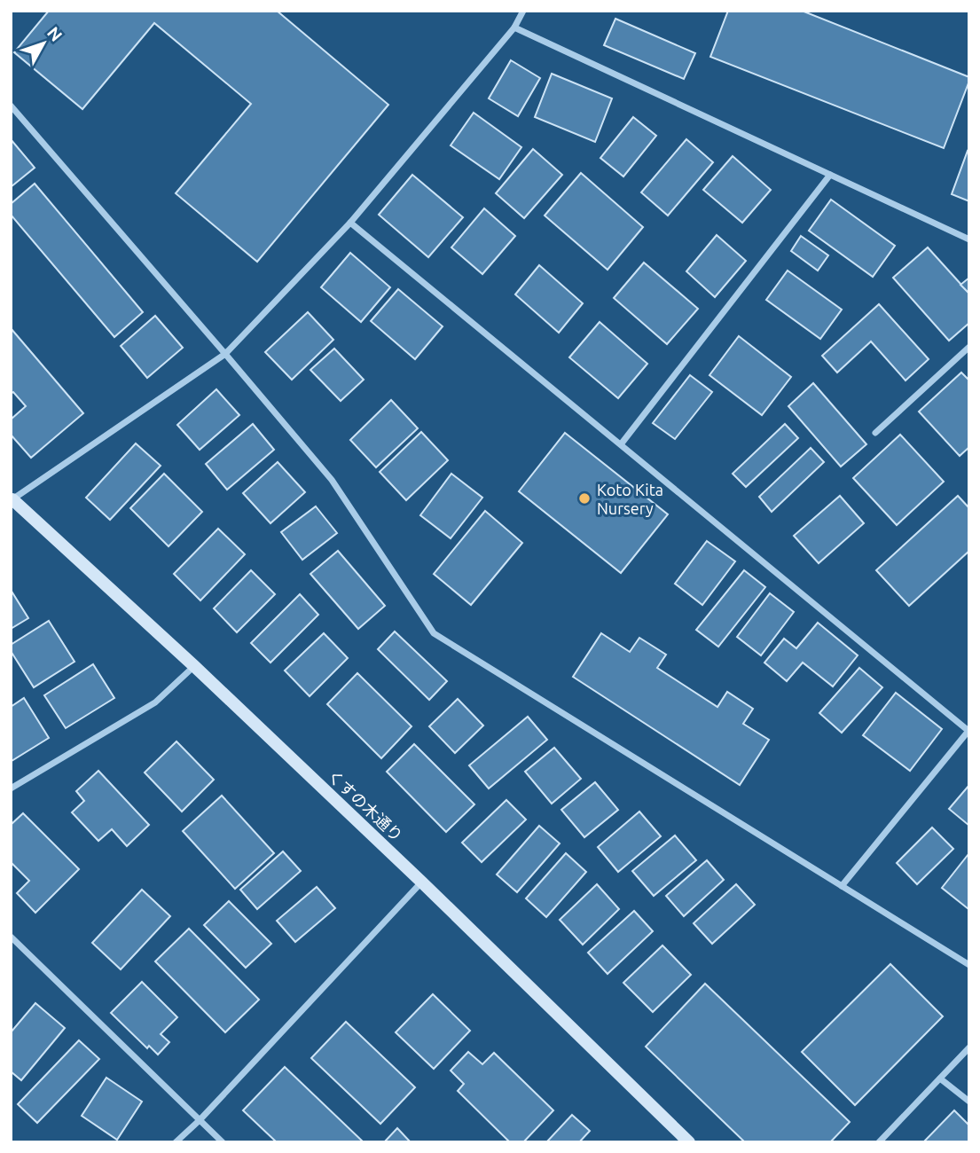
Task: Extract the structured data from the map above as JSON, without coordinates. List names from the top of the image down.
{
  "streets": {
    "street": ["くすの木通り"]
  },
  "places": ["Koto Kita Nursery"],
  "north": "top right"
}
